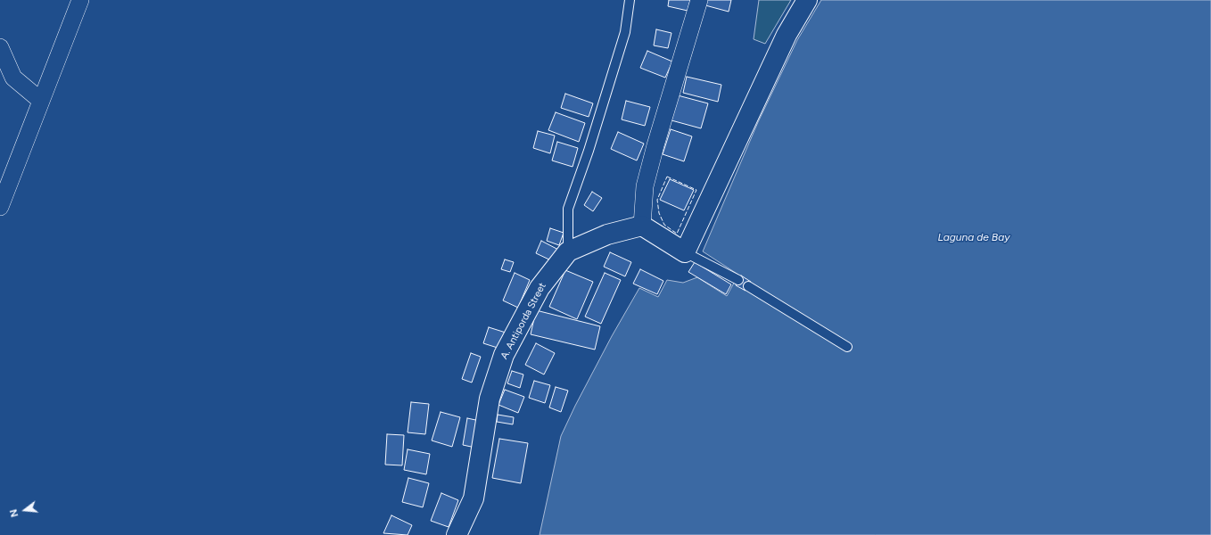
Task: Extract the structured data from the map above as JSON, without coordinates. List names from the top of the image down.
{
  "streets": {
    "street": ["A. Antiporda Street"]
  },
  "water": ["Laguna de Bay"],
  "north": "left"
}
